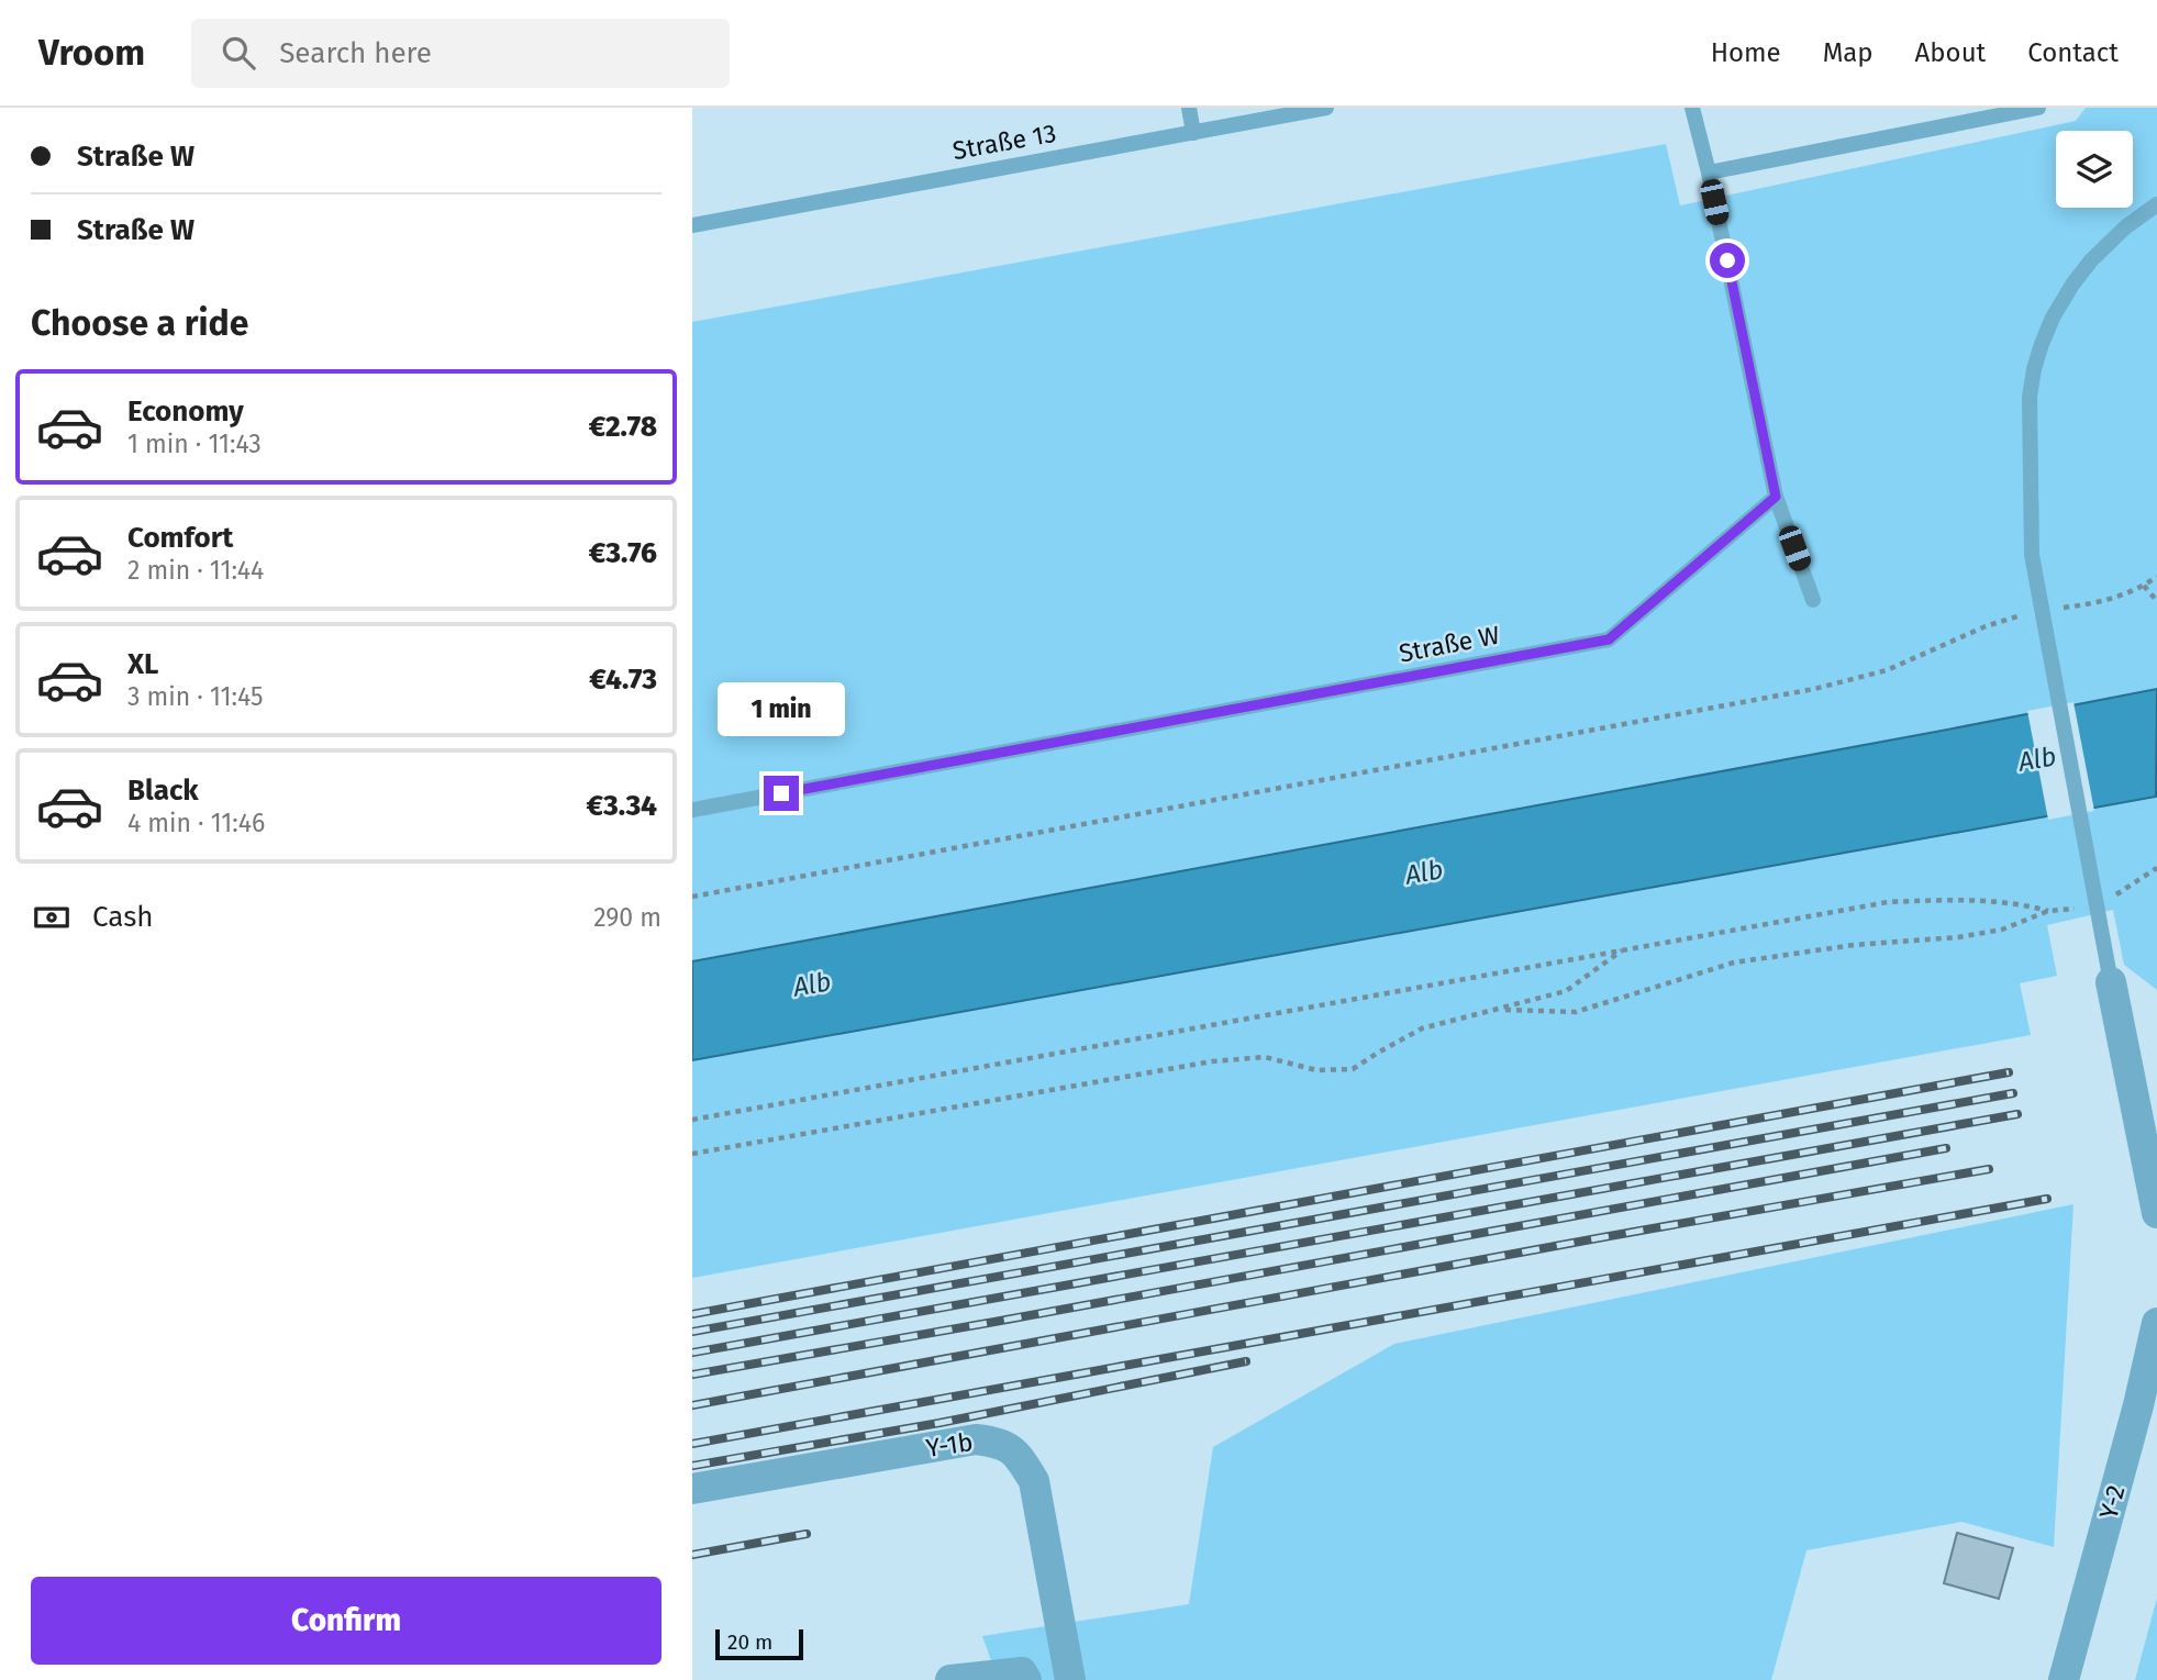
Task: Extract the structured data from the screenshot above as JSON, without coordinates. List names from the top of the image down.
{
  "streets": {
    "street": ["Y-1b", "Y-2"],
    "lane": ["Straße 13", "Straße W"]
  },
  "water": ["Alb"],
  "scale_bar": "20 m",
  "page": {
    "header": "Vroom",
    "search": "Search here",
    "nav": [
      "Home",
      "Map",
      "About",
      "Contact"
    ],
    "banner": ["Straße W", "Straße W"],
    "heading": "Choose a ride",
    "list": [
      {
        "name": "Economy",
        "note": "1 min · 11:43",
        "value": "€2.78"
      },
      {
        "name": "Comfort",
        "note": "2 min · 11:44",
        "value": "€3.76"
      },
      {
        "name": "XL",
        "note": "3 min · 11:45",
        "value": "€4.73"
      },
      {
        "name": "Black",
        "note": "4 min · 11:46",
        "value": "€3.34"
      }
    ],
    "bubble": "1 min",
    "pay": ["Cash", "290 m"],
    "buttons": "Confirm",
    "scale": "20 m"
  }
}
